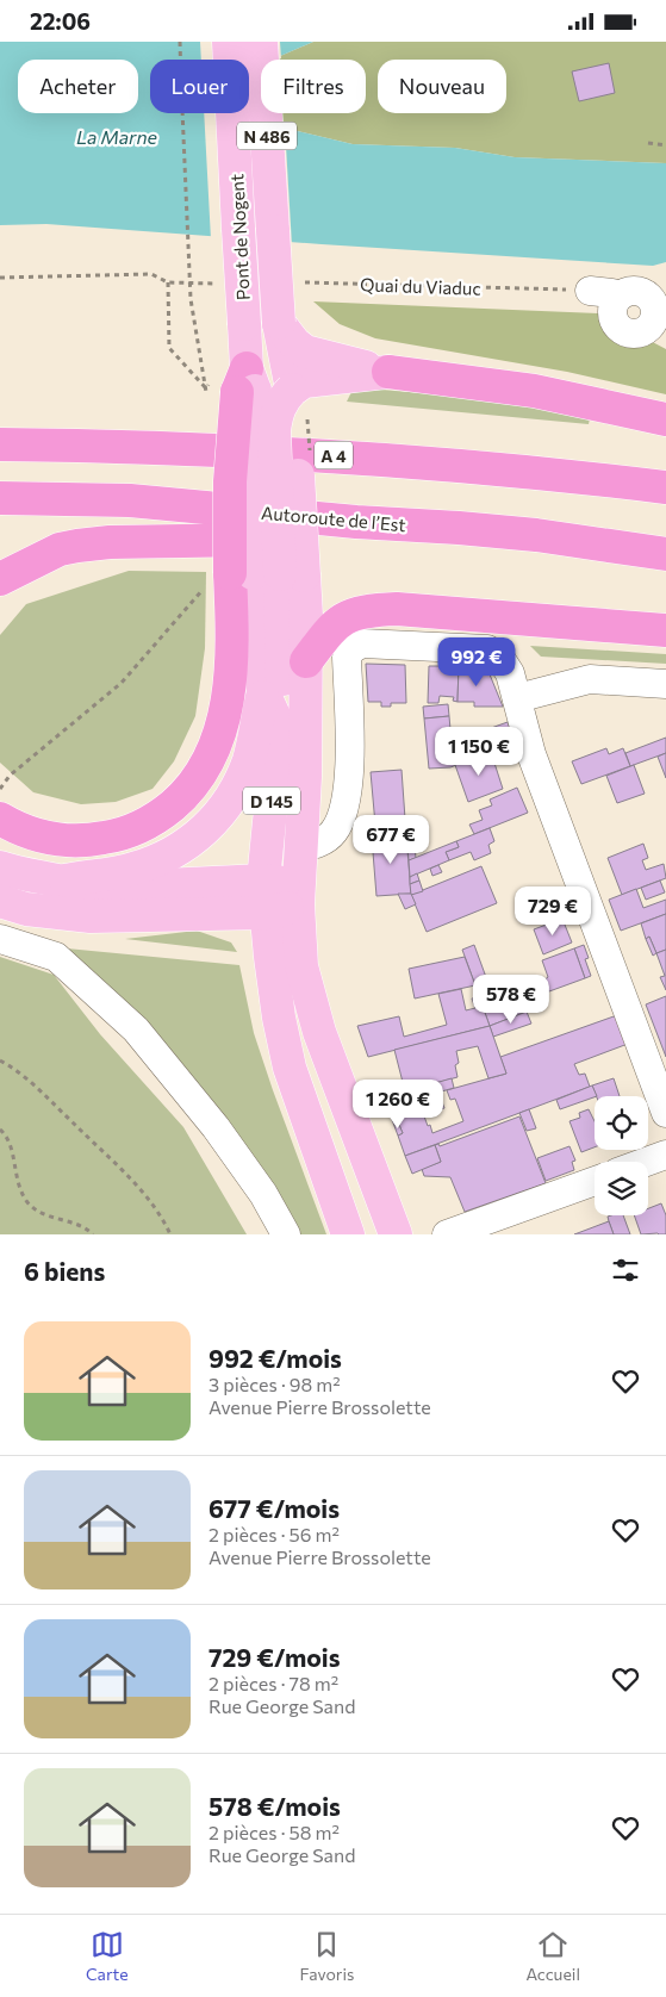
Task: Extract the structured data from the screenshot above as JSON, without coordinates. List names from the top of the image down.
{
  "streets": {
    "highway": ["A 4", "Autoroute de l’Est"],
    "main road": ["N 486", "Pont de Nogent", "D 145"],
    "path": ["Quai du Viaduc"]
  },
  "crossings": [
    ["N 486", "Pont de Nogent"],
    ["N 486", "D 145"]
  ],
  "water": ["La Marne"],
  "page": {
    "status": "22:06",
    "chip": [
      "Acheter",
      "Louer",
      "Filtres",
      "Nouveau"
    ],
    "price": [
      "992 €",
      "1 150 €",
      "677 €",
      "729 €",
      "578 €",
      "1 260 €"
    ],
    "heading": "6 biens",
    "list": [
      {
        "name": "992 €/mois",
        "note": "3 pièces · 98 m² · Avenue Pierre Brossolette"
      },
      {
        "name": "677 €/mois",
        "note": "2 pièces · 56 m² · Avenue Pierre Brossolette"
      },
      {
        "name": "729 €/mois",
        "note": "2 pièces · 78 m² · Rue George Sand"
      },
      {
        "name": "578 €/mois",
        "note": "2 pièces · 58 m² · Rue George Sand"
      }
    ],
    "tabs": ["Carte", "Favoris", "Accueil"]
  }
}
